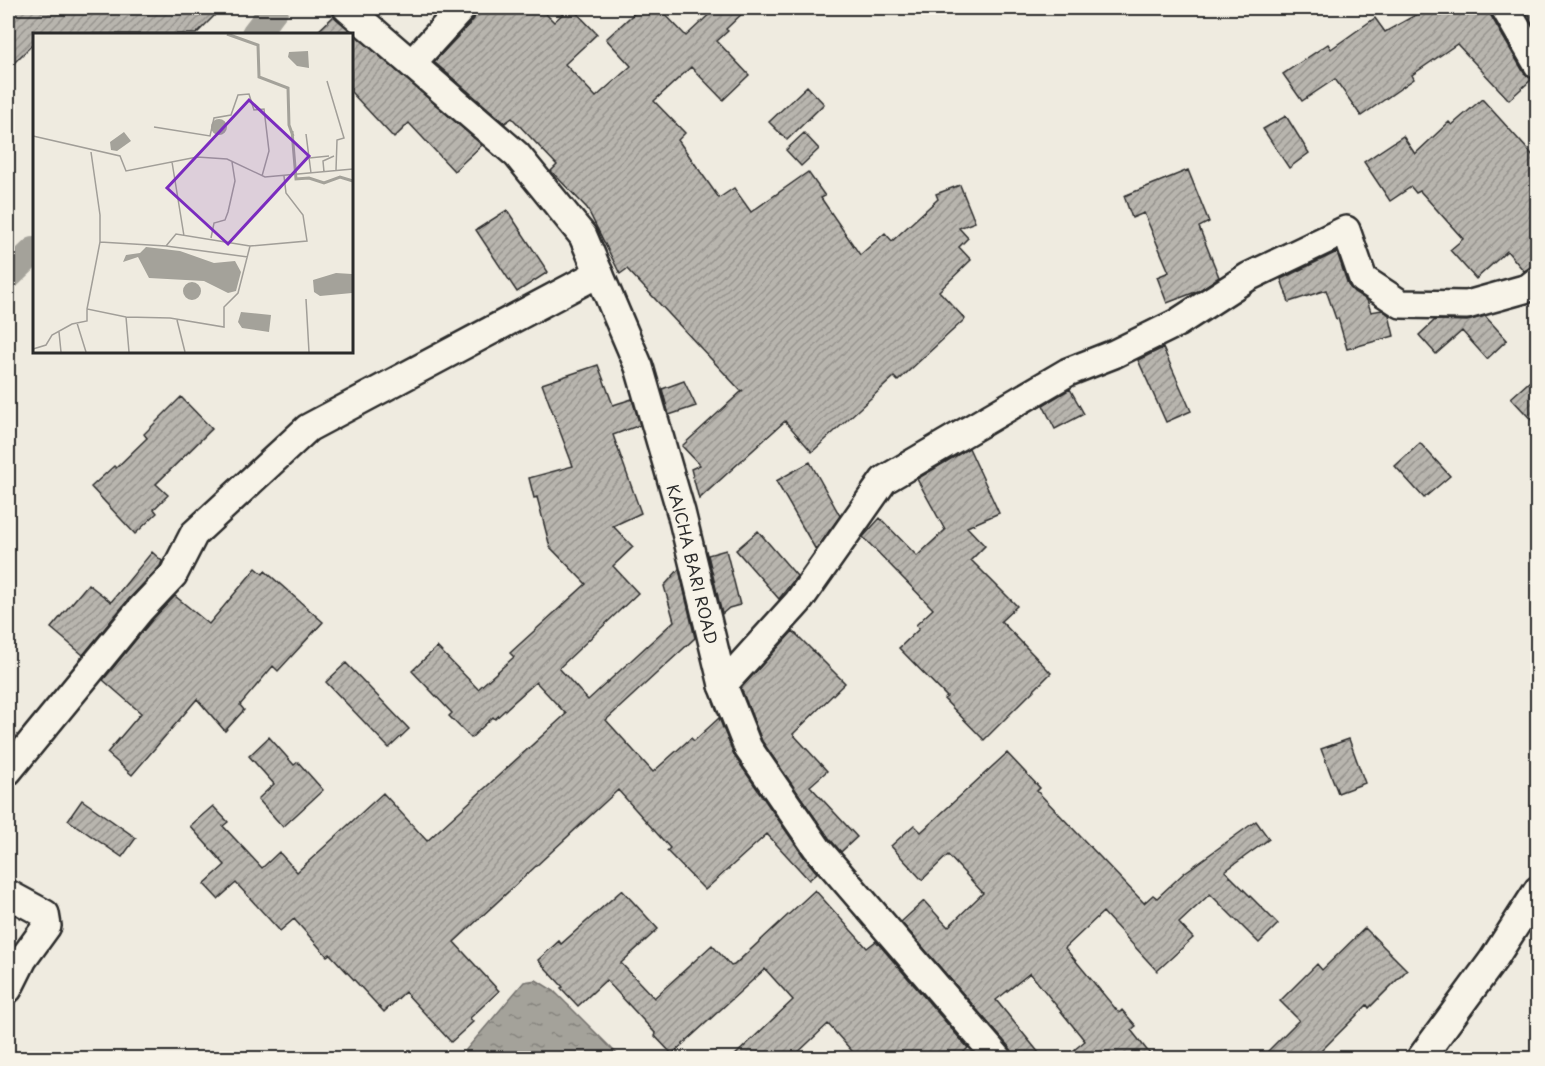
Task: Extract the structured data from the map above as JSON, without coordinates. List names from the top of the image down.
{
  "streets": {
    "street": ["KAICHA BARI ROAD"]
  }
}
